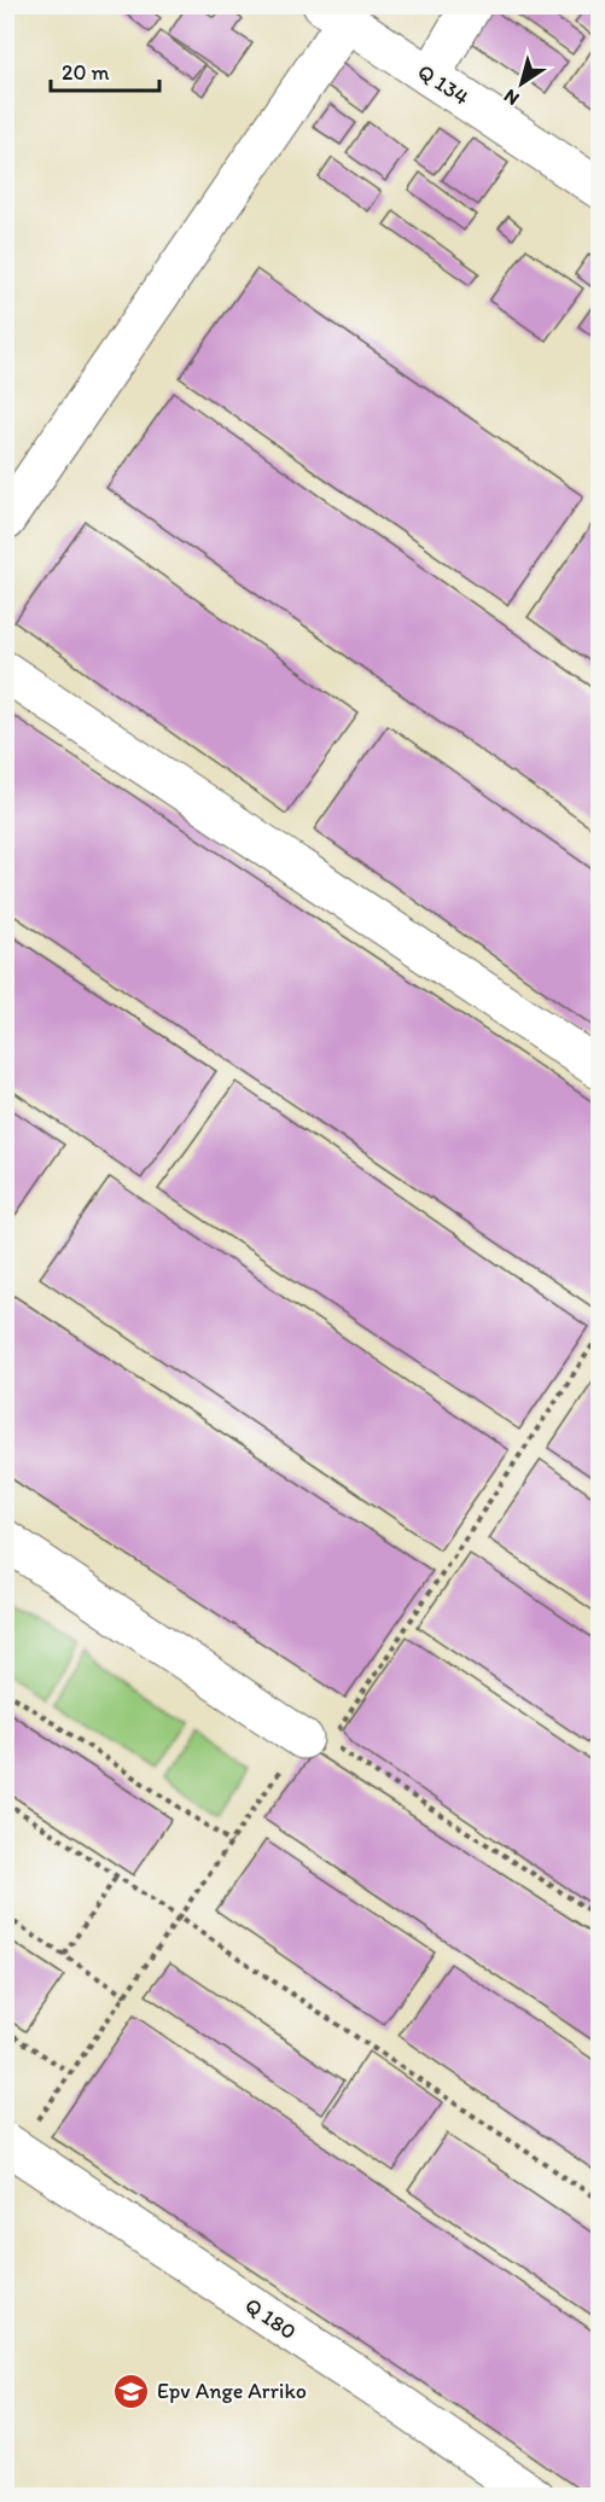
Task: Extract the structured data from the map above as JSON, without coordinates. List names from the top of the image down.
{
  "streets": {
    "street": ["Q 134", "Q 180"]
  },
  "places": {
    "school or university": ["Epv Ange Arriko"]
  },
  "scale_bar": "20 m",
  "north": "bottom left"
}
